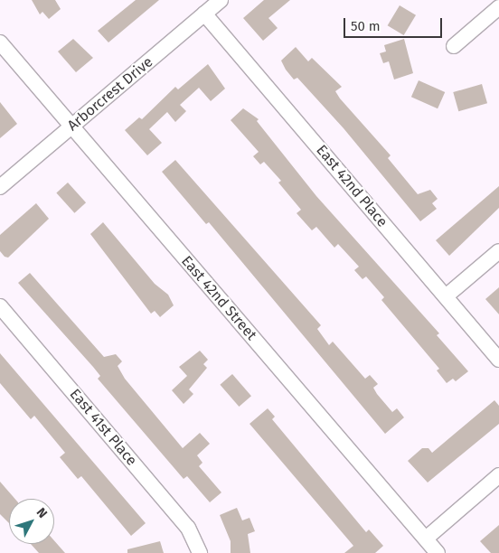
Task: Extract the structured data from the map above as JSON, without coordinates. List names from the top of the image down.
{
  "streets": {
    "street": [
      "Arborcrest Drive",
      "East 42nd Place",
      "East 42nd Street",
      "East 41st Place"
    ]
  },
  "crossings": [
    ["Arborcrest Drive", "East 42nd Place"],
    ["Arborcrest Drive", "East 42nd Street"]
  ],
  "scale_bar": "50 m",
  "north": "top right"
}
